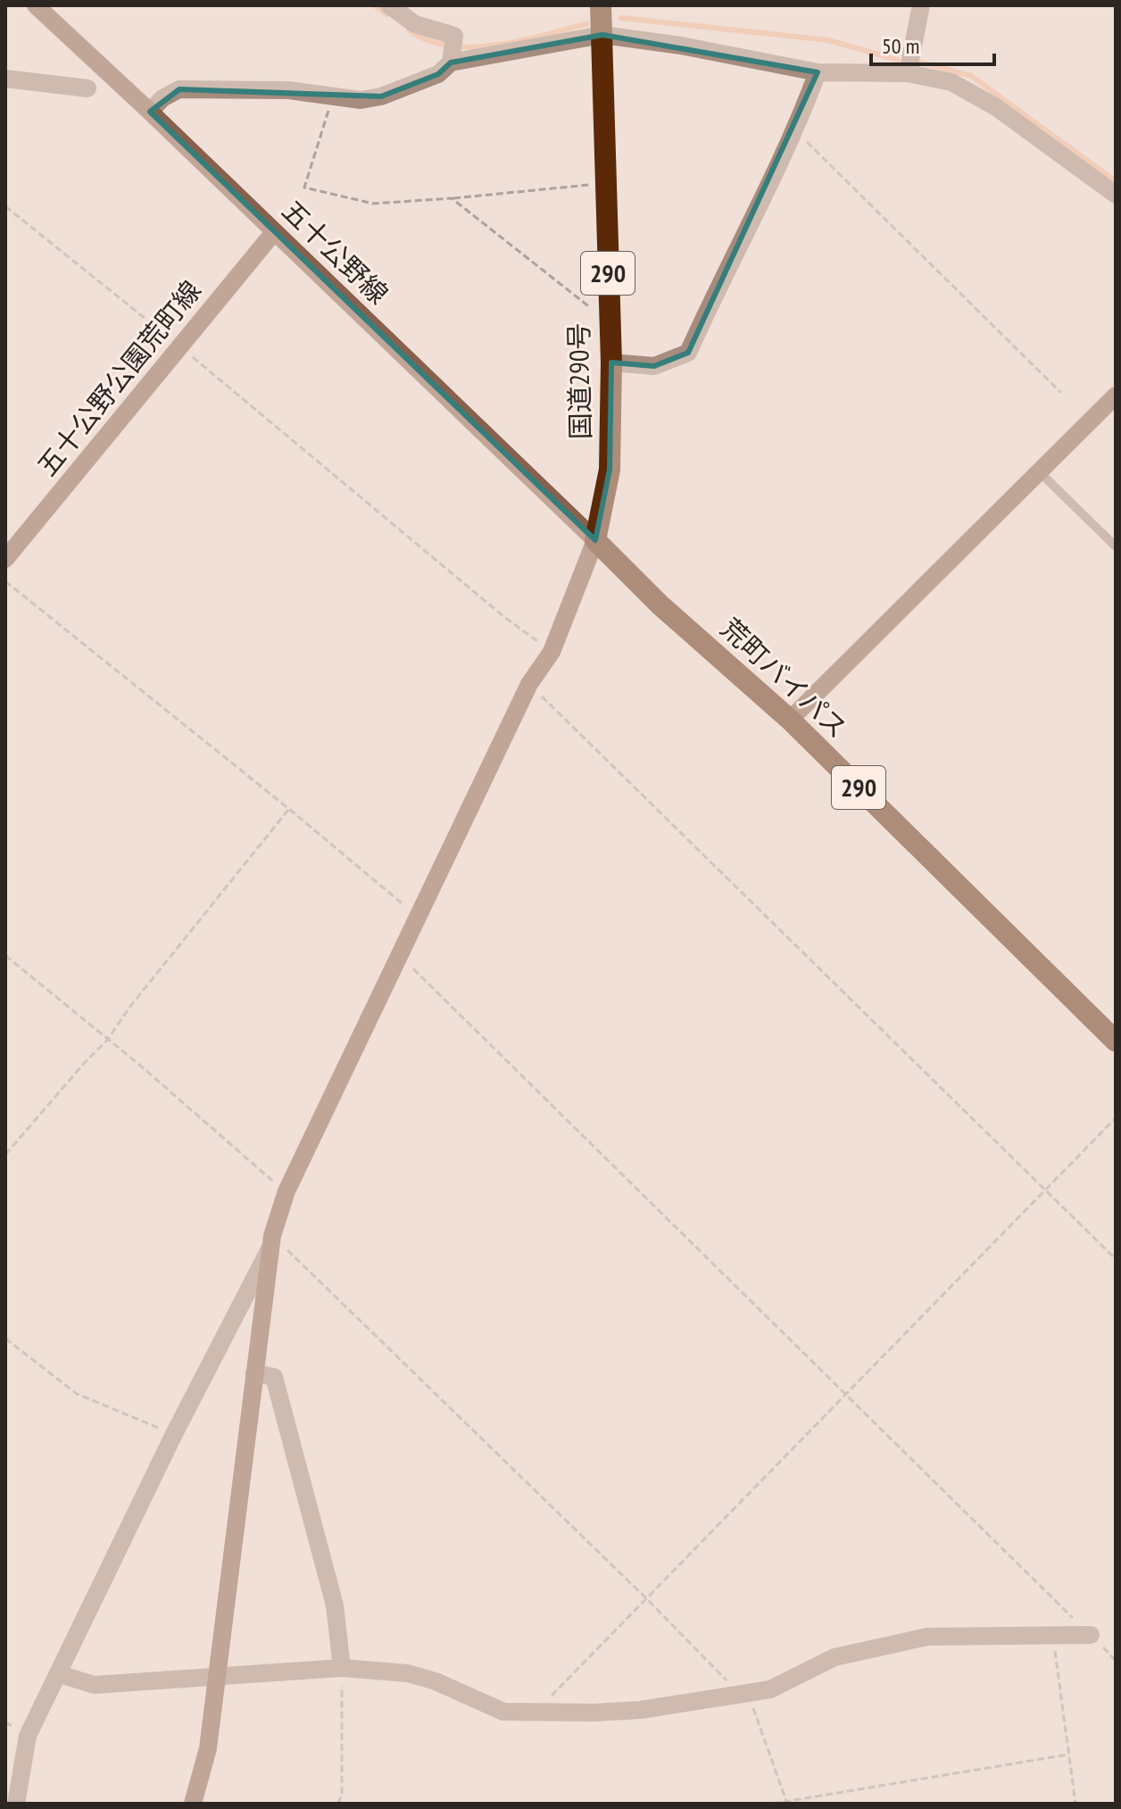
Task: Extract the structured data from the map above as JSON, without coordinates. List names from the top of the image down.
{
  "streets": {
    "highway": ["290", "国道290号", "荒町バイパス"],
    "street": ["五十公野線", "五十公野公園荒町線"]
  },
  "crossings": [
    ["五十公野線", "五十公野公園荒町線"],
    ["五十公野線", "国道290号"],
    ["五十公野線", "荒町バイパス"],
    ["国道290号", "荒町バイパス"]
  ],
  "scale_bar": "50 m"
}
